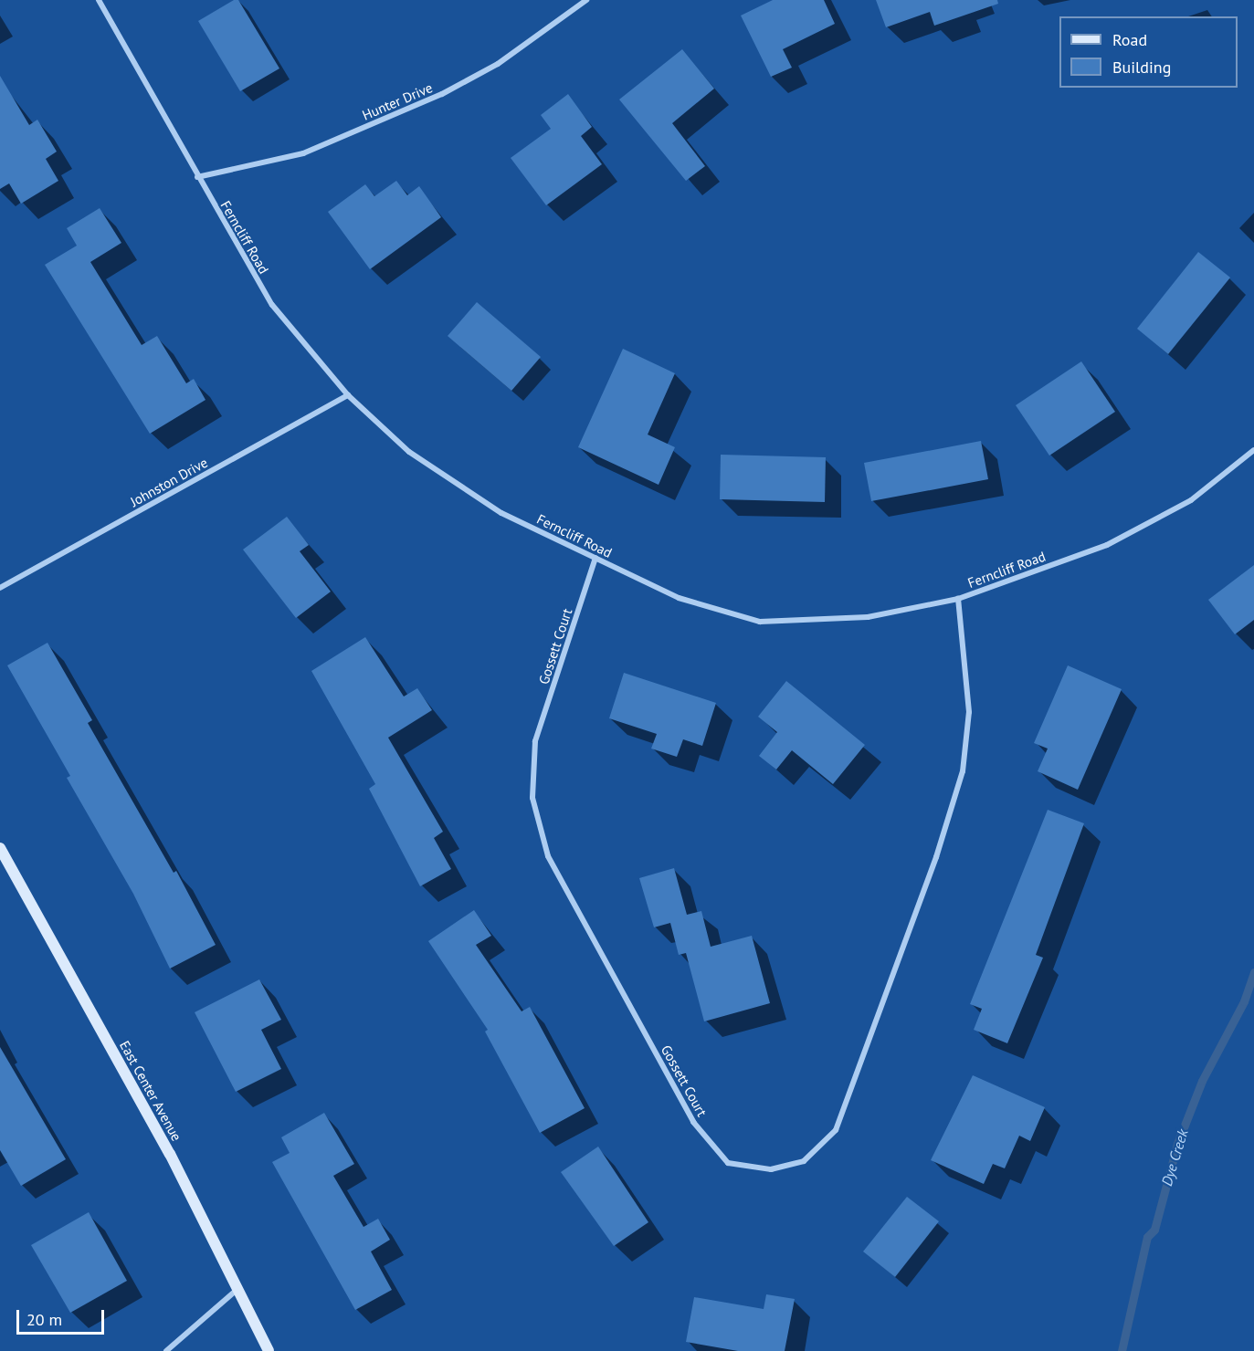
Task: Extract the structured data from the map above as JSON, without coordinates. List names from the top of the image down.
{
  "streets": {
    "street": [
      "Hunter Drive",
      "Ferncliff Road",
      "Johnston Drive",
      "Gossett Court",
      "East Center Avenue"
    ]
  },
  "crossings": [
    ["Hunter Drive", "Ferncliff Road"],
    ["Ferncliff Road", "Johnston Drive"],
    ["Ferncliff Road", "Gossett Court"]
  ],
  "water": ["Dye Creek"],
  "legend": ["Road", "Building"],
  "scale_bar": "20 m"
}
